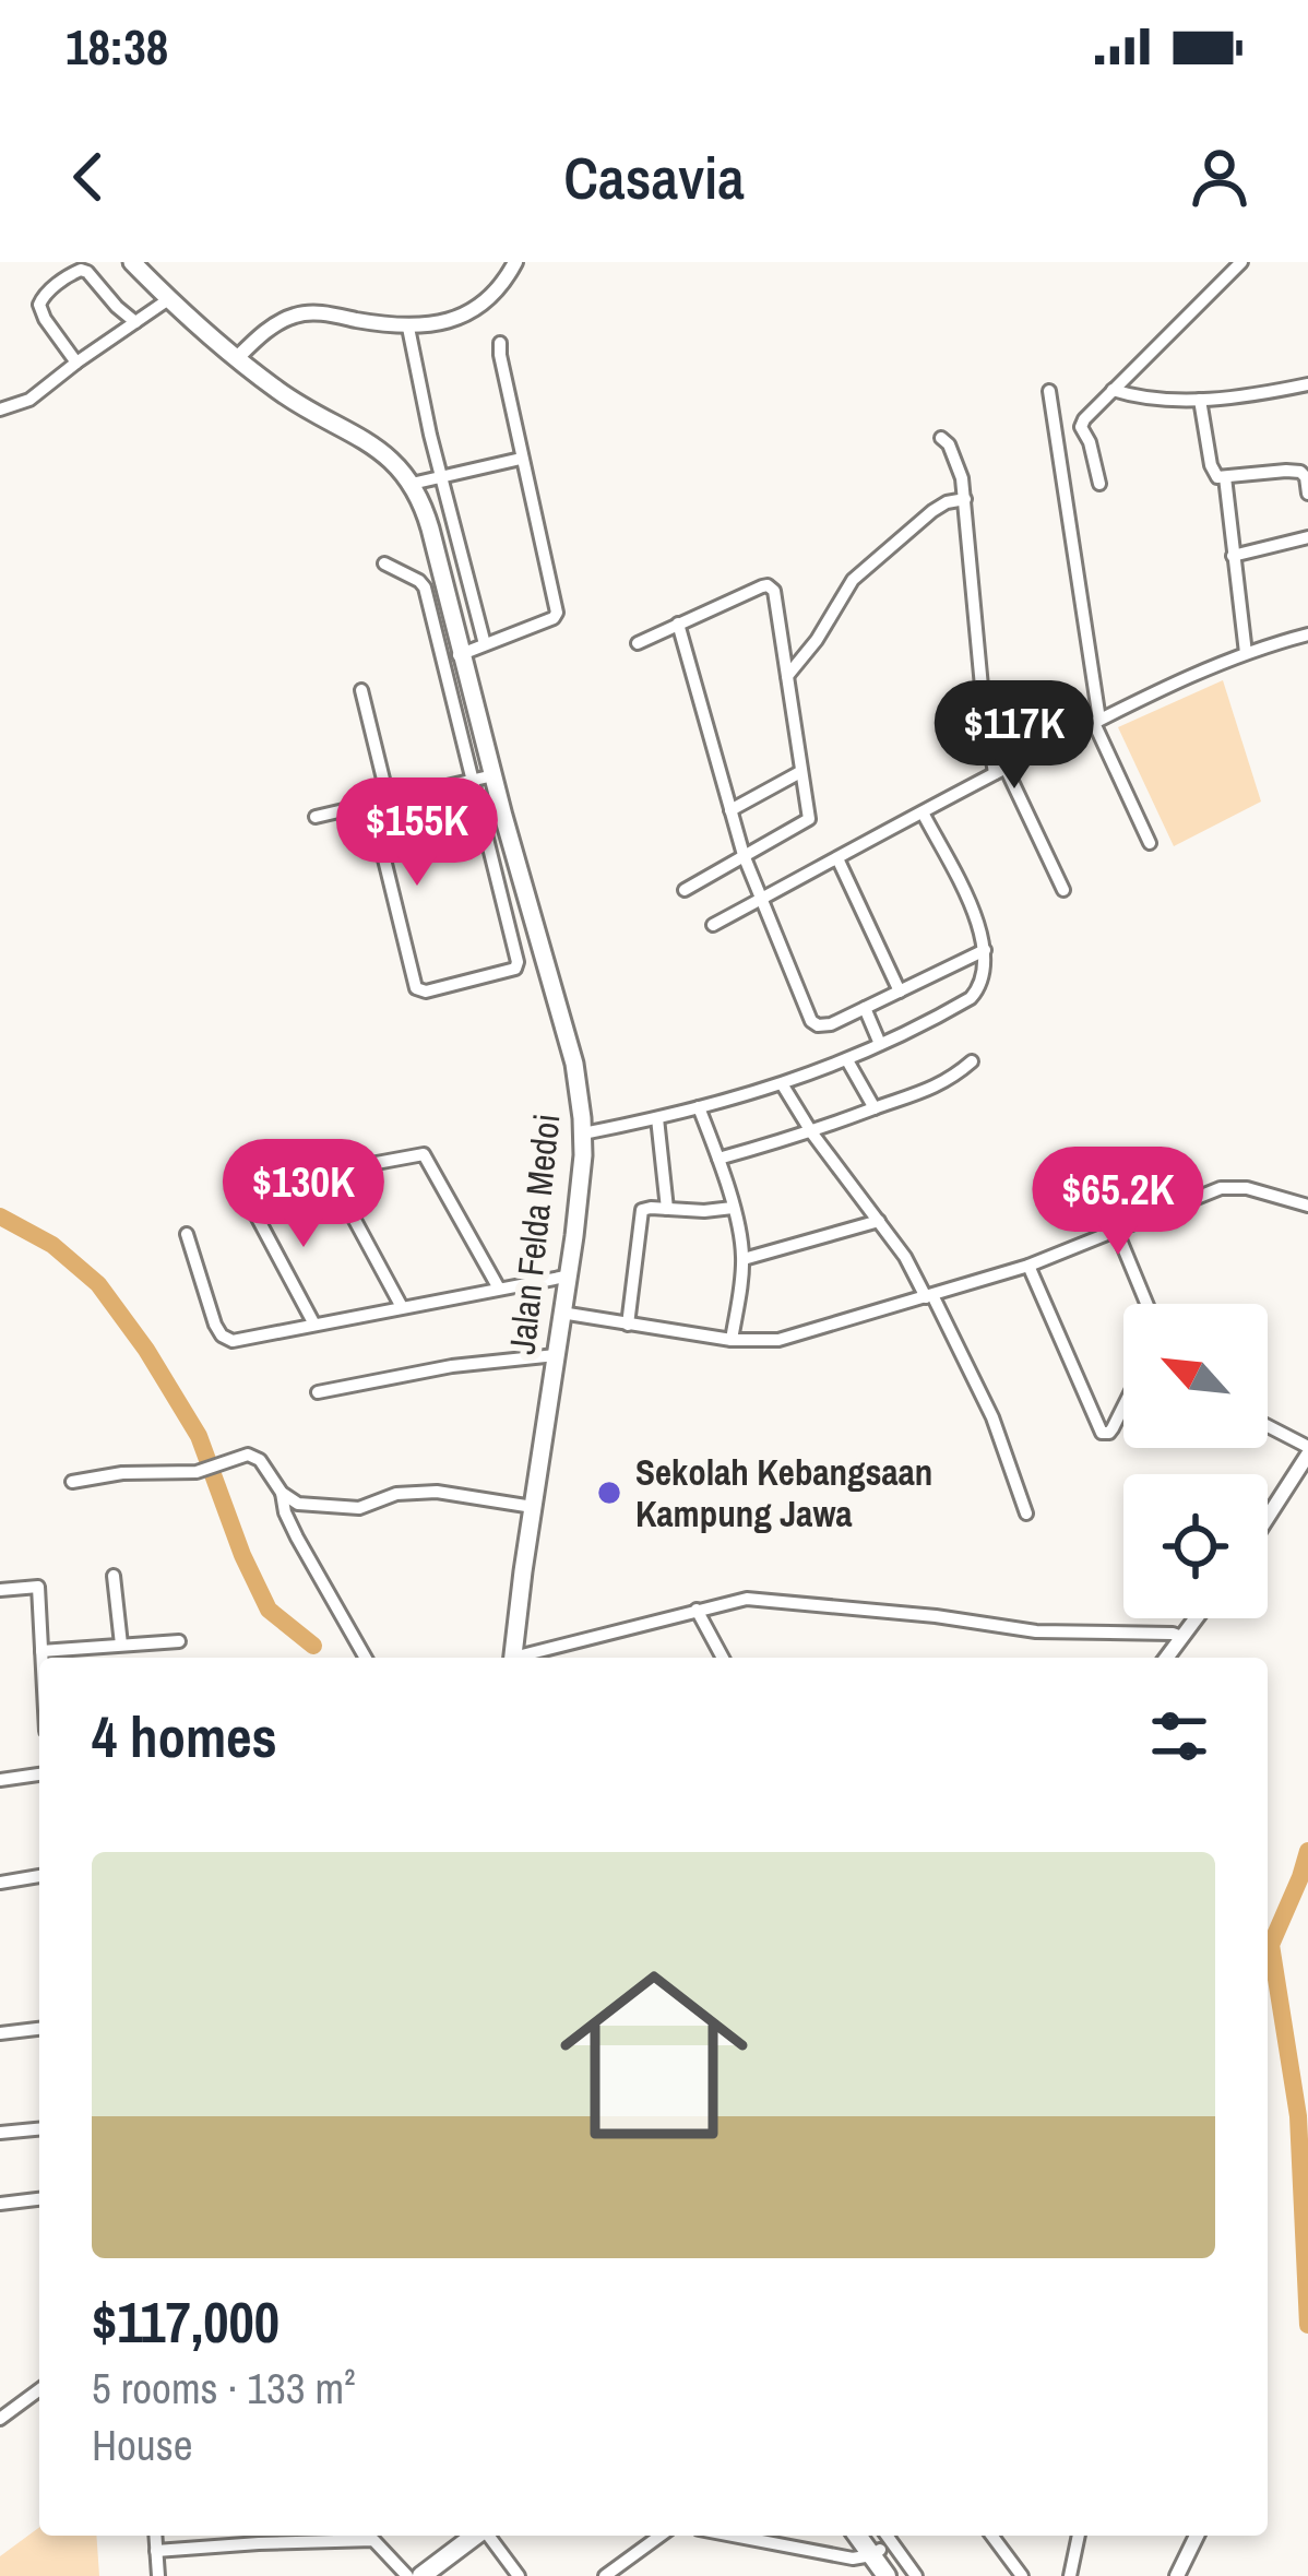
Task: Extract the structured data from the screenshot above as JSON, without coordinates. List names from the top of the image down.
{
  "streets": {
    "main road": ["Jalan Felda Medoi"]
  },
  "places": ["Sekolah Kebangsaan Kampung Jawa"],
  "north": "top left",
  "page": {
    "status": "18:38",
    "header": "Casavia",
    "price": [
      "$117K",
      "$155K",
      "$130K",
      "$65.2K"
    ],
    "heading": "4 homes",
    "list": [
      {
        "name": "$117,000",
        "note": "5 rooms · 133 m² · House"
      }
    ]
  }
}
